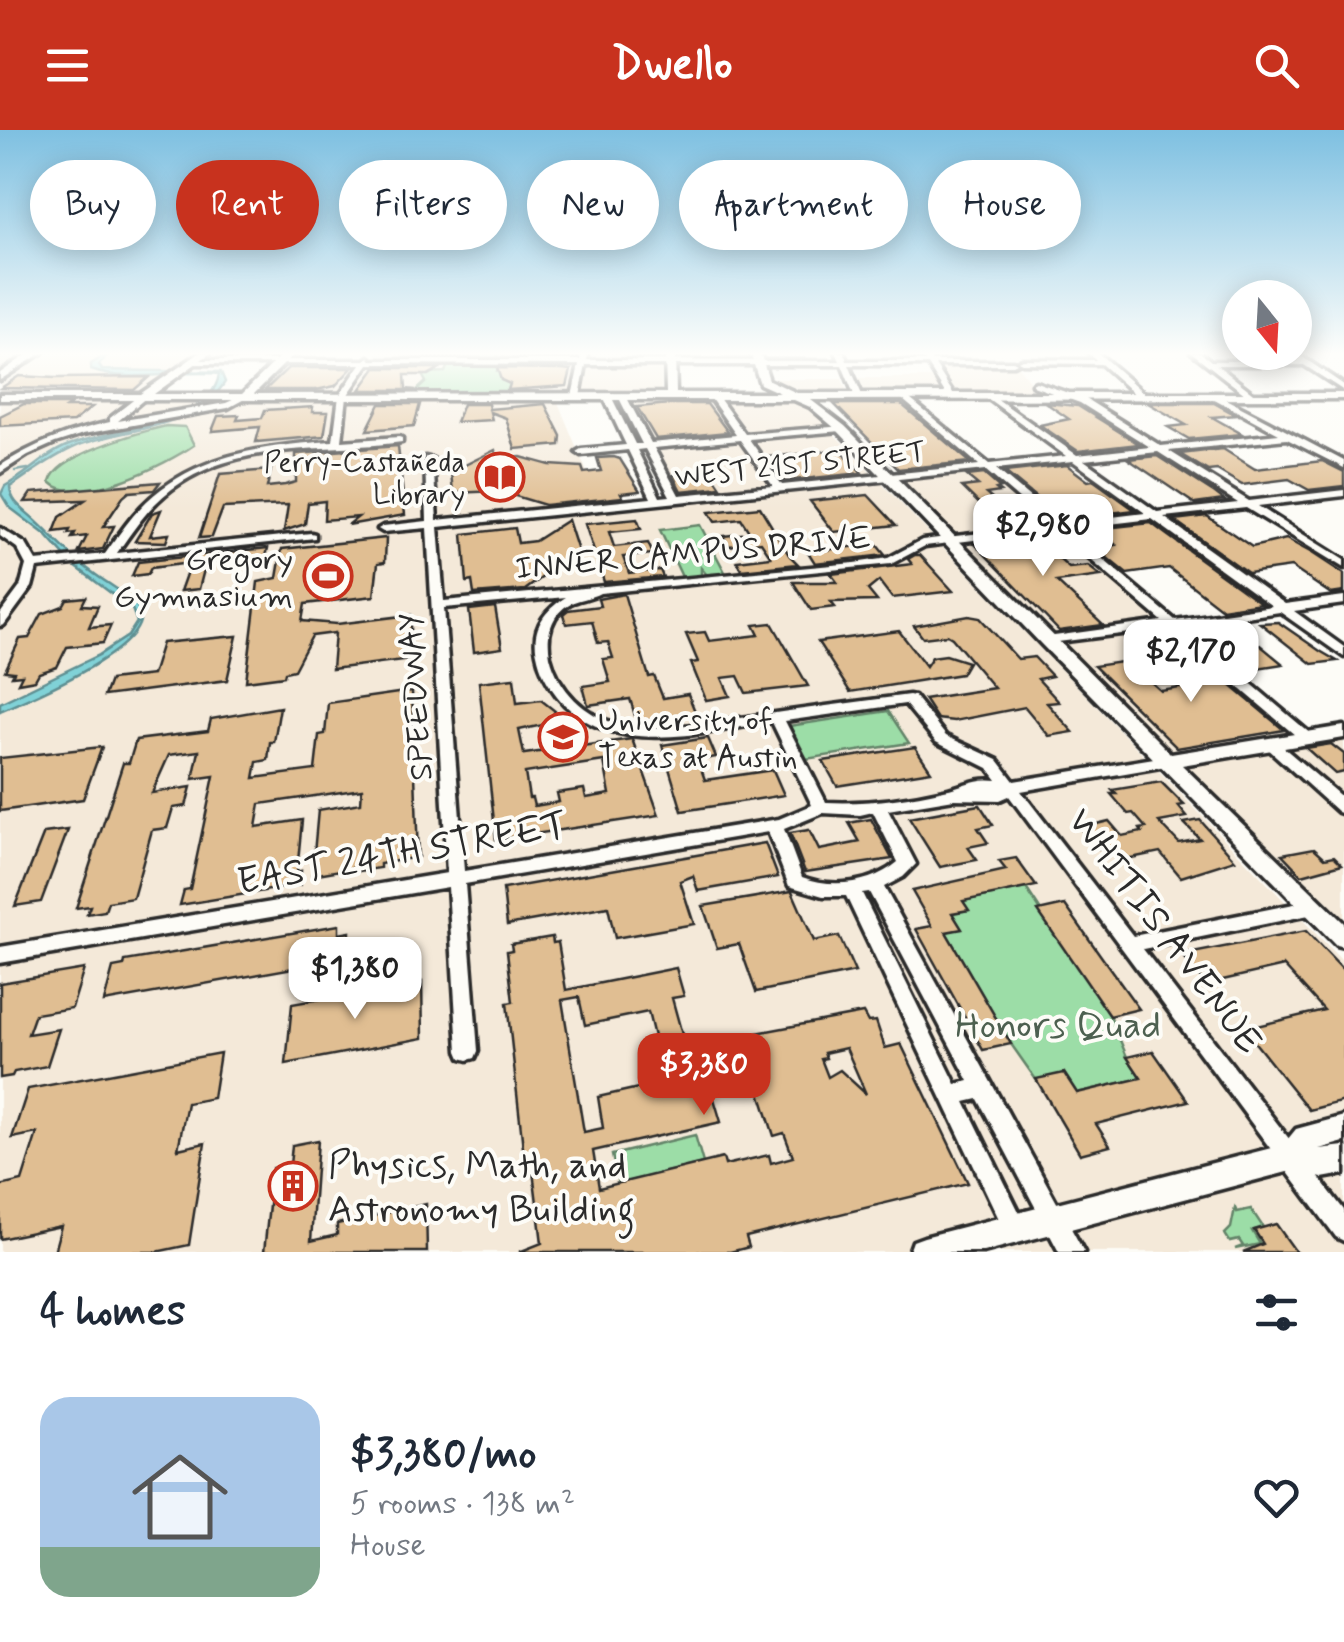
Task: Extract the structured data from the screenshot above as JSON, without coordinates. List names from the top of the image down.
{
  "streets": {
    "street": [
      "WEST 21ST STREET",
      "INNER CAMPUS DRIVE",
      "SPEEDWAY",
      "EAST 24TH STREET",
      "WHITIS AVENUE"
    ]
  },
  "crossings": [
    ["WEST 21ST STREET", "SPEEDWAY"],
    ["INNER CAMPUS DRIVE", "SPEEDWAY"],
    ["SPEEDWAY", "EAST 24TH STREET"]
  ],
  "parks": ["Honors Quad"],
  "places": {
    "library": ["Perry-Castañeda Library"],
    "sports": ["Gregory Gymnasium"],
    "school or university": ["University of Texas at Austin"],
    "building": ["Physics, Math, and Astronomy Building"]
  },
  "north": "bottom",
  "page": {
    "header": "Dwello",
    "chip": [
      "Buy",
      "Rent",
      "Filters",
      "New",
      "Apartment",
      "House"
    ],
    "price": [
      "$2,980",
      "$2,170",
      "$1,380",
      "$3,380"
    ],
    "heading": "4 homes",
    "list": [
      {
        "name": "$3,380/mo",
        "note": "5 rooms · 138 m² · House"
      }
    ]
  }
}
